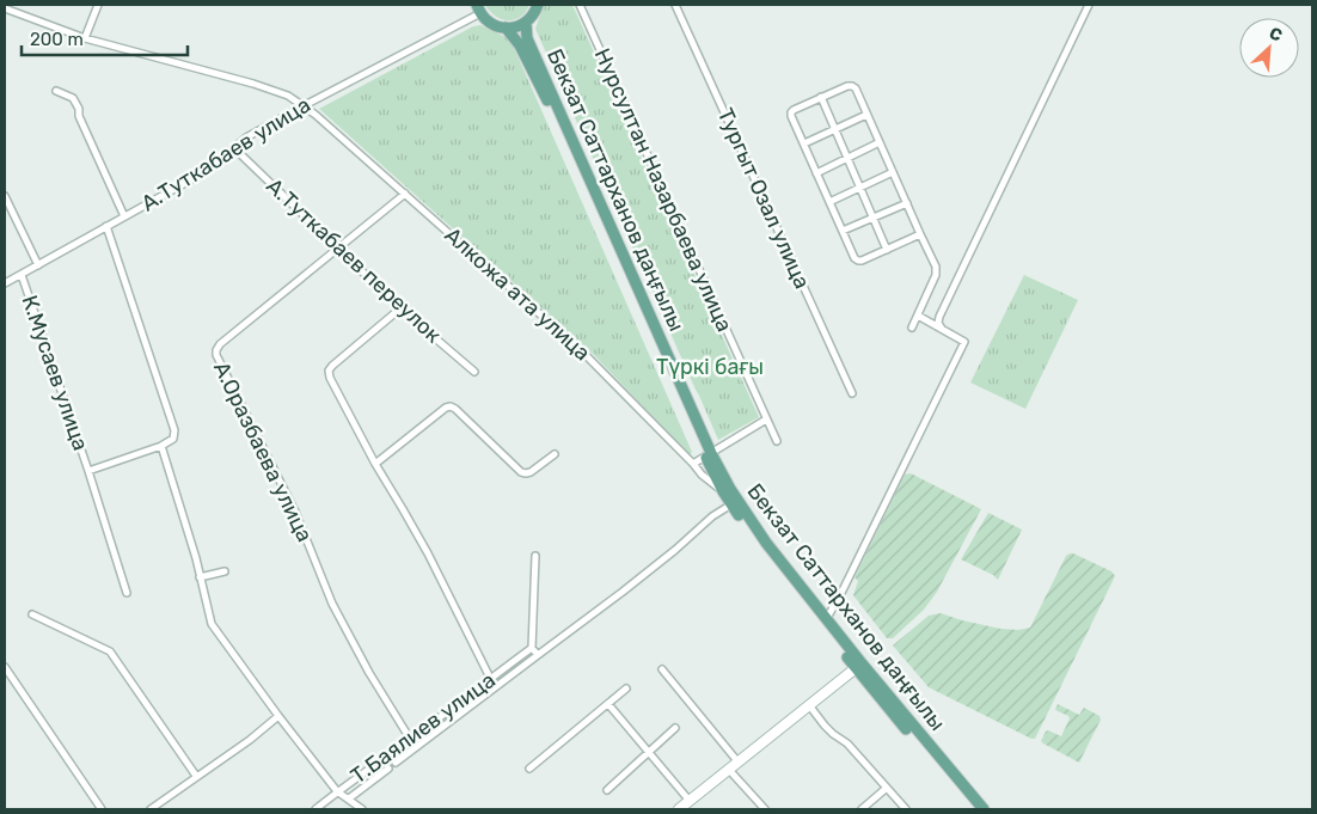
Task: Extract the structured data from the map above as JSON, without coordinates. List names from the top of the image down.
{
  "streets": {
    "main road": ["Бекзат Саттарханов даңғылы"],
    "street": [
      "А.Туткабаев улица",
      "Нурсултан Назарбаева улица",
      "Тургыт Озал улица",
      "А.Туткабаев переулок",
      "Алкожа ата улица",
      "К.Мусаев улица",
      "А.Оразбаева улица",
      "Т.Баялиев улица"
    ]
  },
  "crossings": [
    ["А.Туткабаев улица", "А.Туткабаев переулок"],
    ["А.Туткабаев улица", "Алкожа ата улица"],
    ["А.Туткабаев улица", "К.Мусаев улица"],
    ["Бекзат Саттарханов даңғылы", "Алкожа ата улица"],
    ["Бекзат Саттарханов даңғылы", "Т.Баялиев улица"],
    ["А.Туткабаев переулок", "А.Оразбаева улица"],
    ["Алкожа ата улица", "А.Оразбаева улица"],
    ["А.Оразбаева улица", "Т.Баялиев улица"]
  ],
  "parks": ["Түркі бағы"],
  "scale_bar": "200 m",
  "north": "top right"
}
